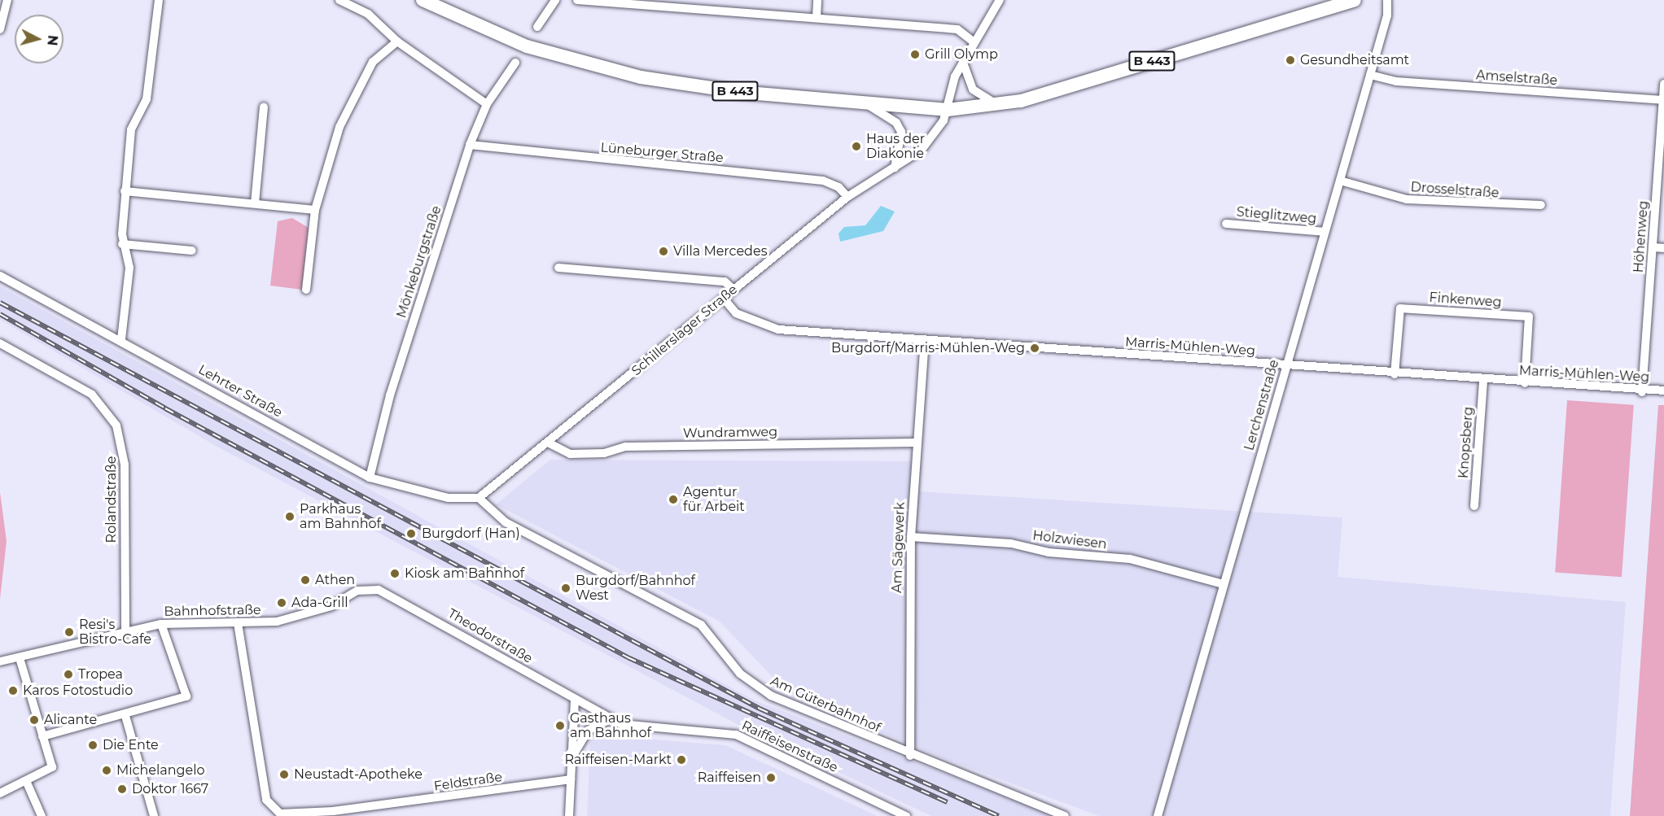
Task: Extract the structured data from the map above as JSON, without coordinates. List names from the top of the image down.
{
  "streets": {
    "main road": ["B 443"],
    "street": [
      "Amselstraße",
      "Lüneburger Straße",
      "Drosselstraße",
      "Stieglitzweg",
      "Höhenweg",
      "Mönkeburgstraße",
      "Finkenweg",
      "Schillerslager Straße",
      "Marris-Mühlen-Weg",
      "Lehrter Straße",
      "Lerchenstraße",
      "Wundramweg",
      "Knopsberg",
      "Rolandstraße",
      "Holzwiesen",
      "Am Sägewerk",
      "Bahnhofstraße",
      "Theodorstraße",
      "Am Güterbahnhof",
      "Raiffeisenstraße",
      "Feldstraße"
    ]
  },
  "crossings": [
    ["B 443", "Schillerslager Straße"],
    ["Amselstraße", "Höhenweg"],
    ["Amselstraße", "Lerchenstraße"],
    ["Lüneburger Straße", "Mönkeburgstraße"],
    ["Lüneburger Straße", "Schillerslager Straße"],
    ["Drosselstraße", "Lerchenstraße"],
    ["Stieglitzweg", "Lerchenstraße"],
    ["Höhenweg", "Marris-Mühlen-Weg"],
    ["Mönkeburgstraße", "Lehrter Straße"],
    ["Finkenweg", "Marris-Mühlen-Weg"],
    ["Schillerslager Straße", "Marris-Mühlen-Weg"],
    ["Schillerslager Straße", "Lehrter Straße"],
    ["Schillerslager Straße", "Wundramweg"],
    ["Schillerslager Straße", "Am Güterbahnhof"],
    ["Marris-Mühlen-Weg", "Lerchenstraße"],
    ["Marris-Mühlen-Weg", "Knopsberg"],
    ["Marris-Mühlen-Weg", "Am Sägewerk"],
    ["Lehrter Straße", "Am Güterbahnhof"],
    ["Lerchenstraße", "Holzwiesen"],
    ["Wundramweg", "Am Sägewerk"],
    ["Rolandstraße", "Bahnhofstraße"],
    ["Holzwiesen", "Am Sägewerk"],
    ["Am Sägewerk", "Am Güterbahnhof"],
    ["Bahnhofstraße", "Theodorstraße"],
    ["Theodorstraße", "Raiffeisenstraße"]
  ],
  "places": [
    "Grill Olymp",
    "Gesundheitsamt",
    "Haus der Diakonie",
    "Villa Mercedes",
    "Burgdorf/Marris-Mühlen-Weg",
    "Agentur für Arbeit",
    "Parkhaus am Bahnhof",
    "Burgdorf (Han)",
    "Kiosk am Bahnhof",
    "Athen",
    "Burgdorf/Bahnhof West",
    "Ada-Grill",
    "Resi's Bistro-Cafe",
    "Tropea",
    "Karos Fotostudio",
    "Alicante",
    "Gasthaus am Bahnhof",
    "Die Ente",
    "Raiffeisen-Markt",
    "Michelangelo",
    "Neustadt-Apotheke",
    "Raiffeisen",
    "Doktor 1667"
  ],
  "north": "right"
}
